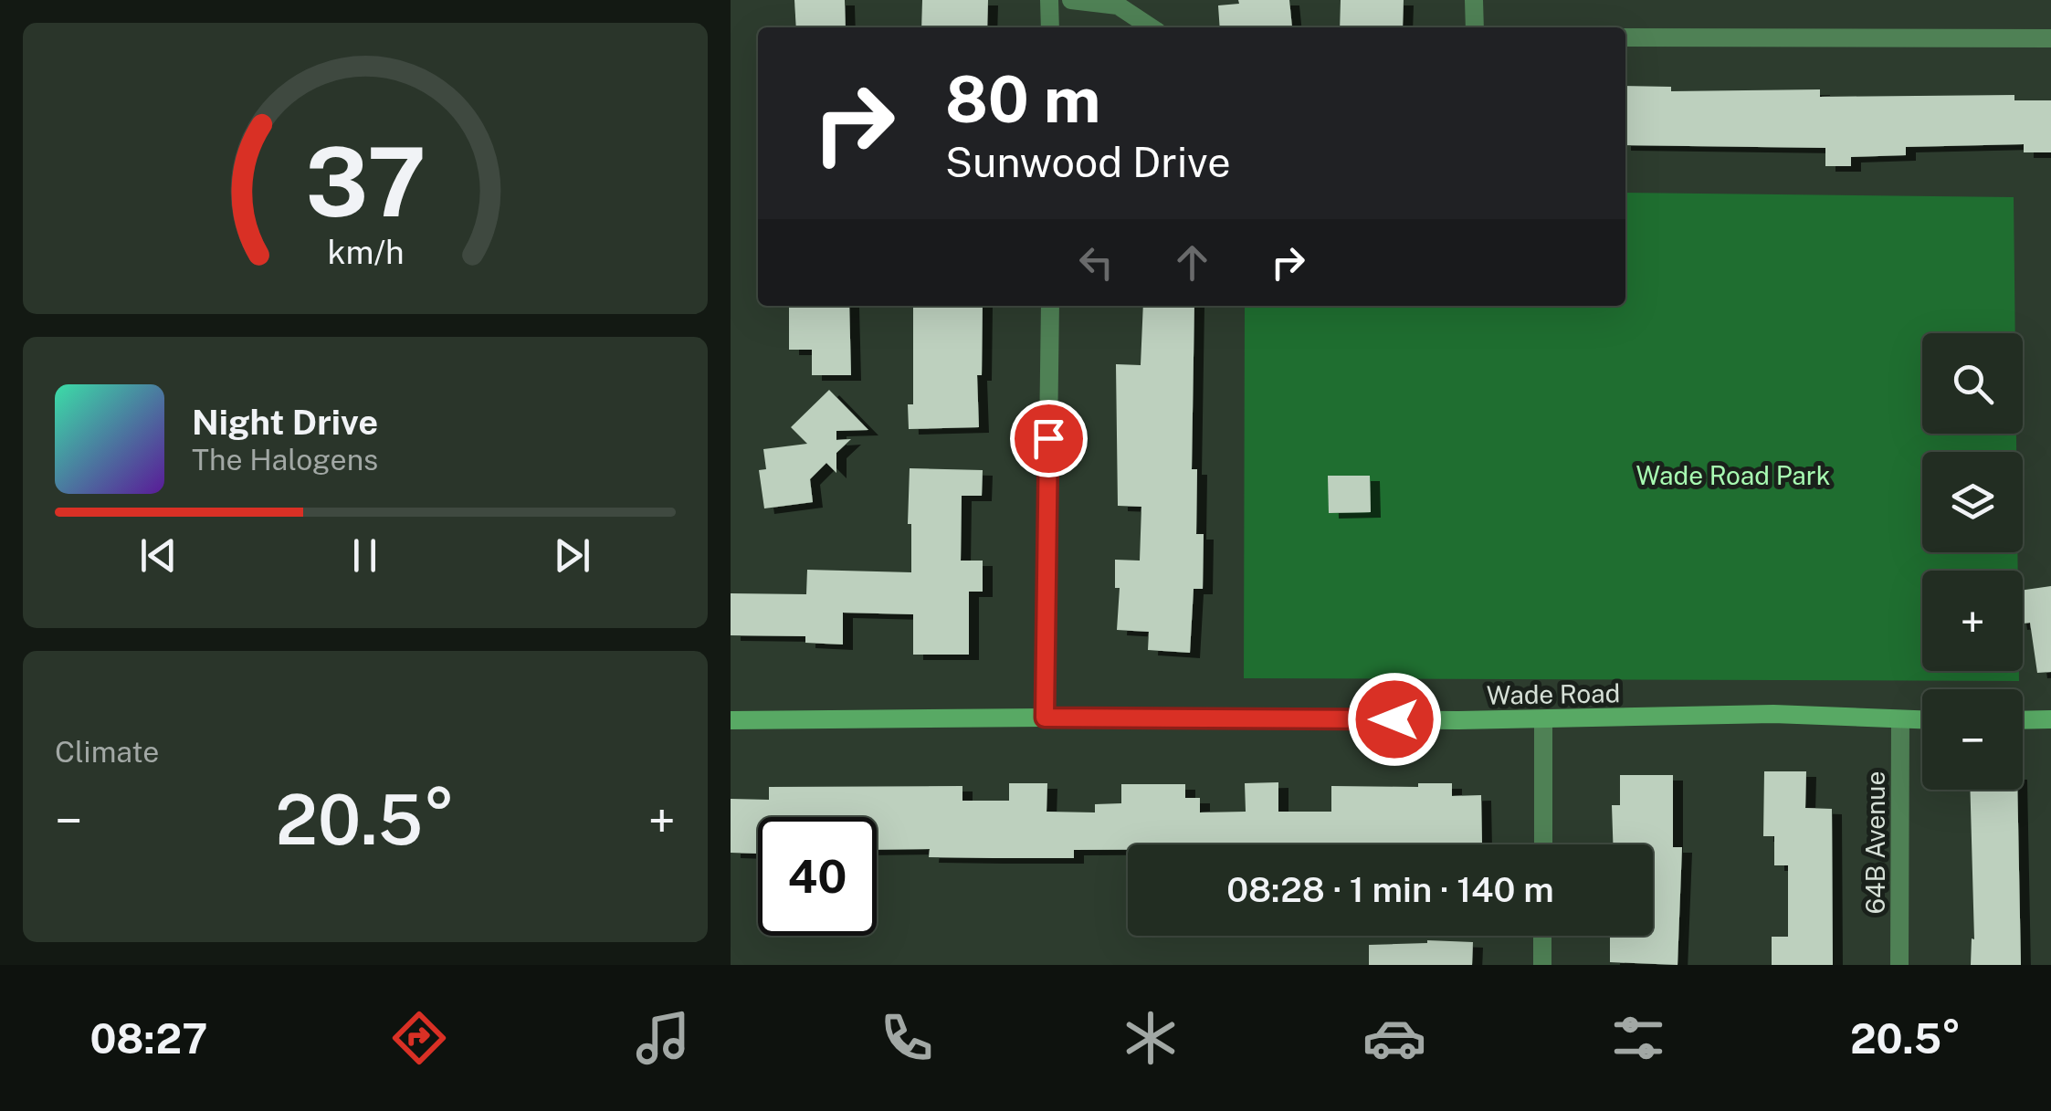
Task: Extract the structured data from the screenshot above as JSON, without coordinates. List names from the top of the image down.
{
  "streets": {
    "street": ["Wade Road", "64B Avenue"]
  },
  "crossings": [
    ["Wade Road", "64B Avenue"]
  ],
  "parks": ["Wade Road Park"],
  "page": {
    "turn": ["80 m", "Sunwood Drive"],
    "map_buttons": ["+", "−"],
    "song": ["Night Drive", "The Halogens"],
    "tile": "Climate",
    "heat": ["−", "20.5°", "+"],
    "limit": "40",
    "trip": "08:28 · 1 min · 140 m",
    "tabs": ["08:27", "20.5°"],
    "gauge": ["37", "km/h"]
  }
}
